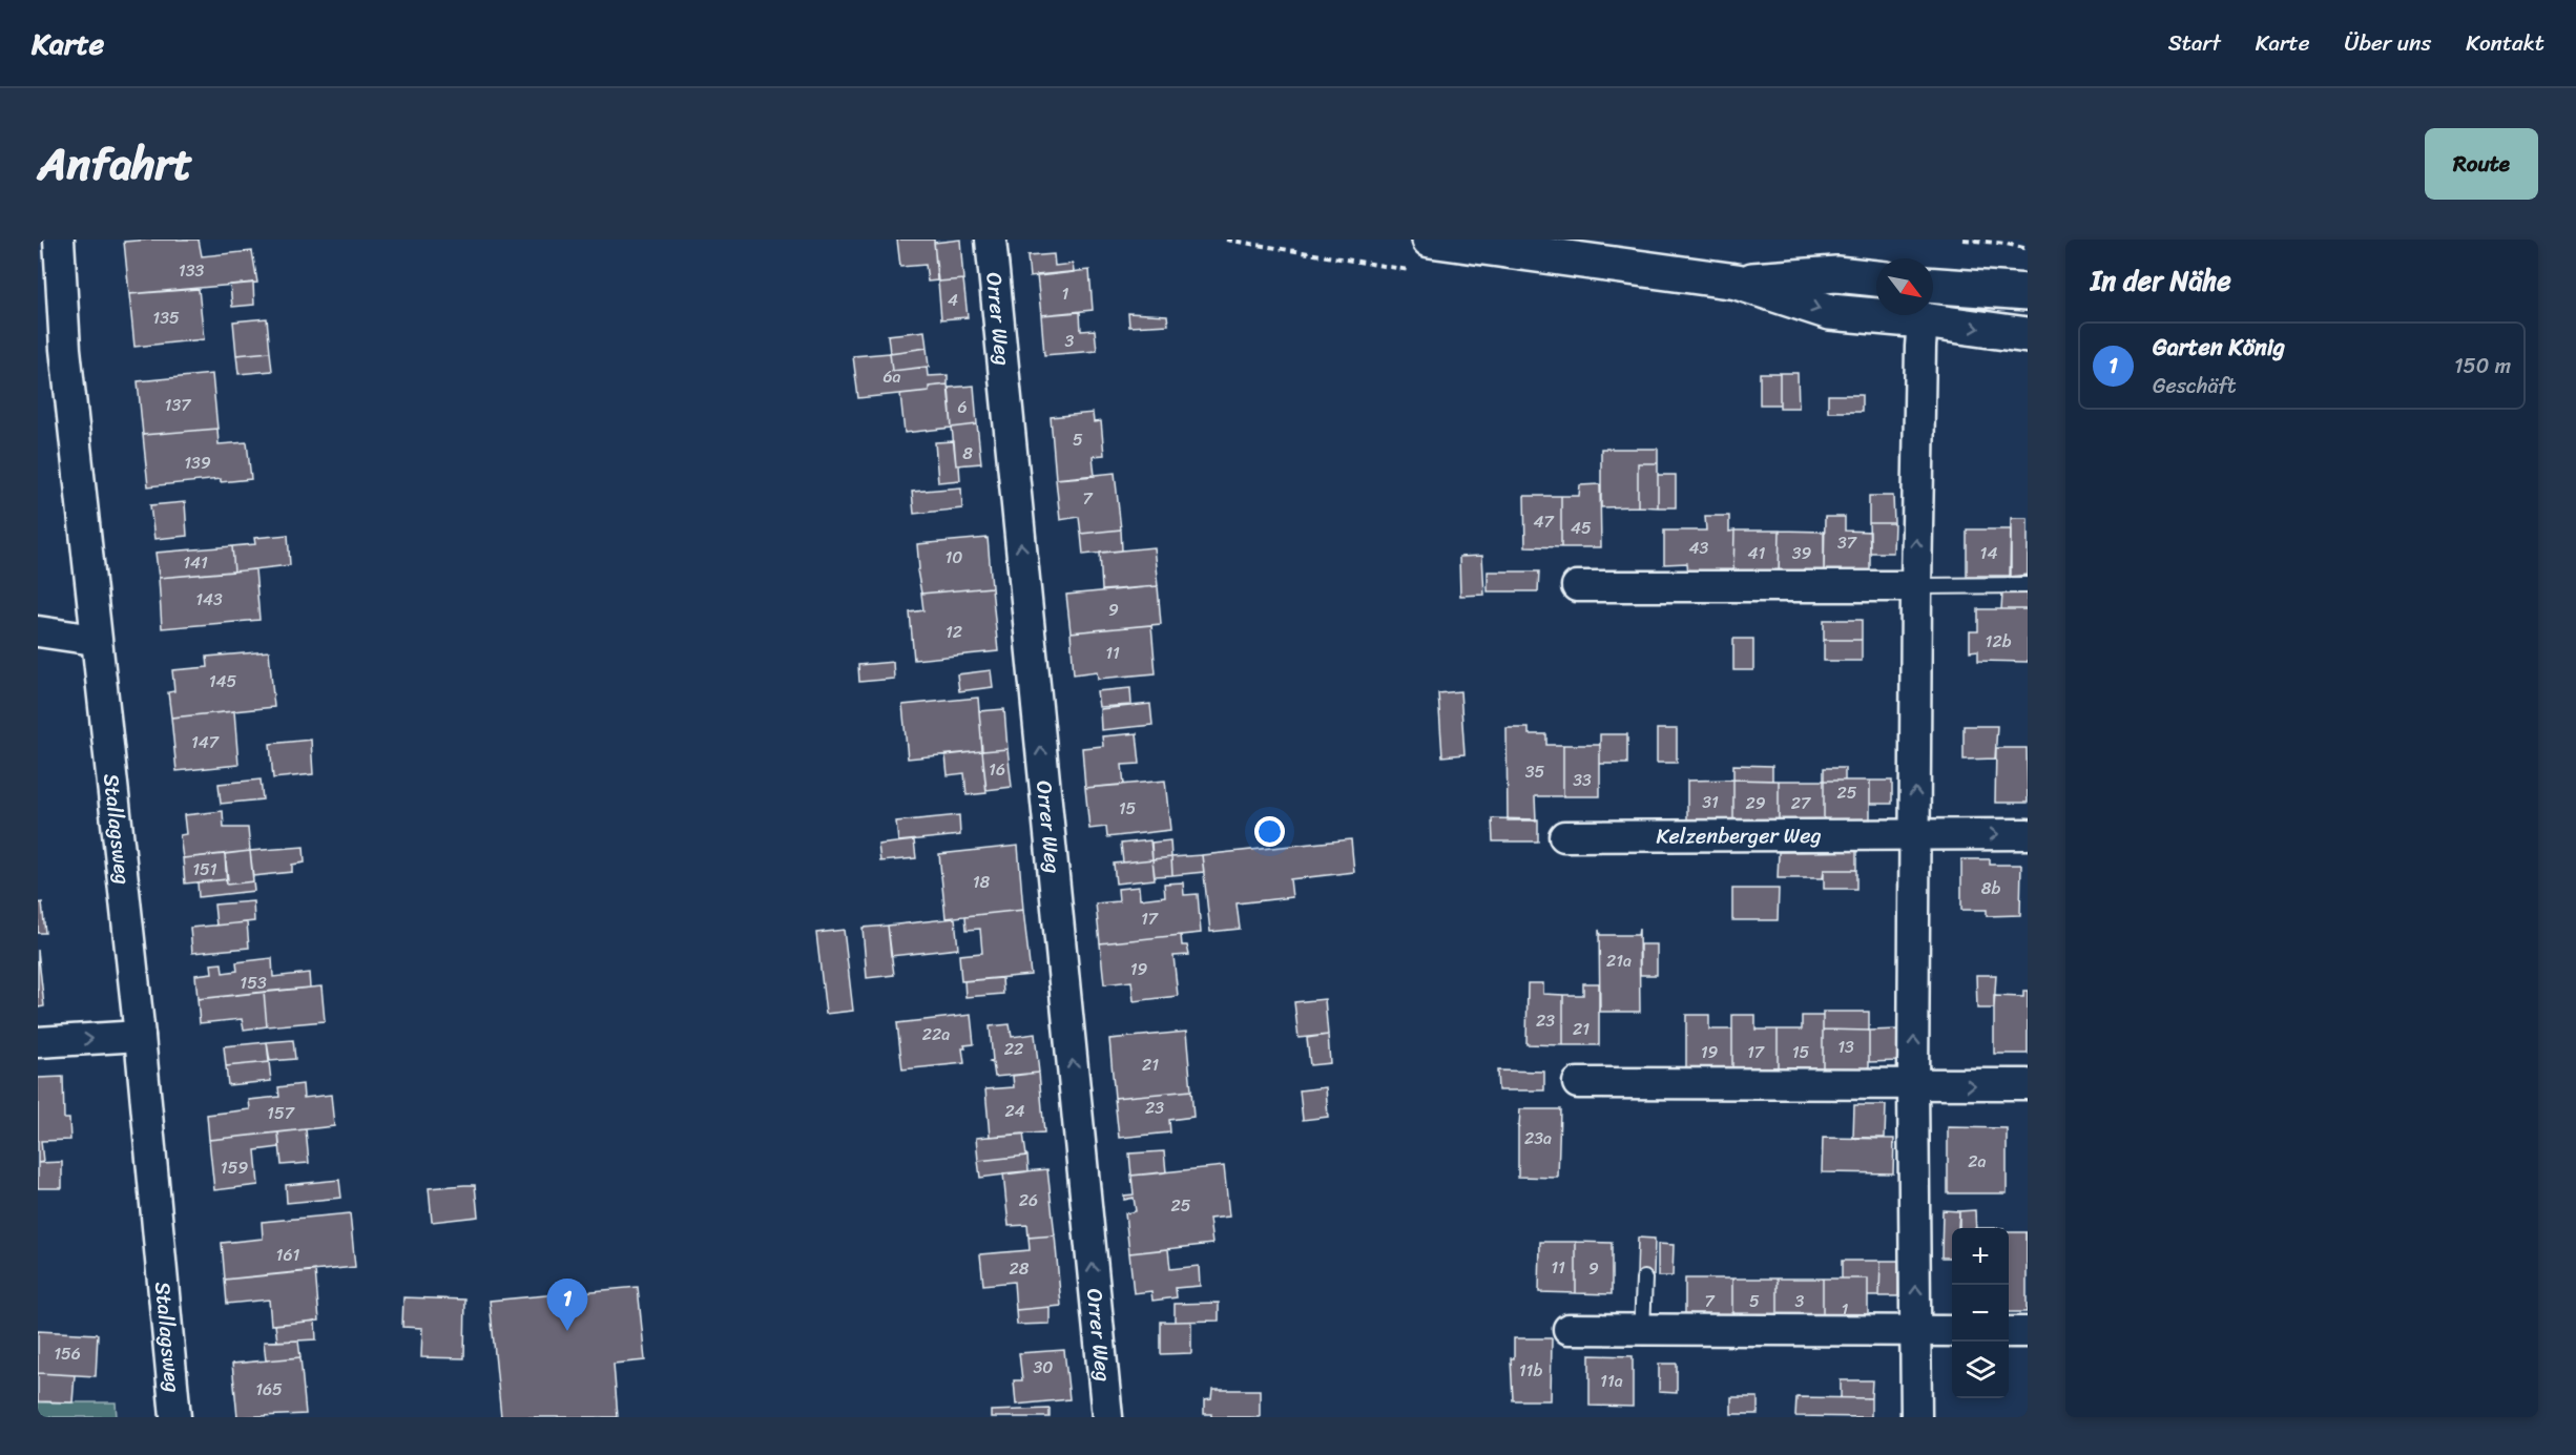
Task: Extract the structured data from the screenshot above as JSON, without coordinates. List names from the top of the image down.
{
  "streets": {
    "street": ["Orrer Weg", "Stallagsweg", "Kelzenberger Weg"]
  },
  "one_way": ["Orrer Weg"],
  "house_numbers": [
    "133",
    "1",
    "4",
    "135",
    "3",
    "6a",
    "137",
    "6",
    "5",
    "8",
    "139",
    "7",
    "47",
    "45",
    "37",
    "43",
    "41",
    "39",
    "14",
    "10",
    "141",
    "143",
    "9",
    "12",
    "12b",
    "11",
    "145",
    "147",
    "16",
    "35",
    "33",
    "25",
    "31",
    "29",
    "27",
    "15",
    "151",
    "18",
    "8b",
    "17",
    "21a",
    "19",
    "153",
    "23",
    "21",
    "22a",
    "13",
    "22",
    "19",
    "17",
    "15",
    "21",
    "23",
    "24",
    "157",
    "23a",
    "2a",
    "159",
    "26",
    "25",
    "161",
    "11",
    "28",
    "9",
    "7",
    "5",
    "3",
    "1",
    "156",
    "30",
    "11b",
    "11a",
    "165"
  ],
  "north": "bottom right",
  "page": {
    "header": "Karte",
    "nav": [
      "Start",
      "Karte",
      "Über uns",
      "Kontakt"
    ],
    "title": "Anfahrt",
    "buttons": "Route",
    "heading": "In der Nähe",
    "list": [
      {
        "mark": "1",
        "name": "Garten König",
        "note": "Geschäft",
        "value": "150 m"
      }
    ],
    "map_buttons": ["+", "−"],
    "pins": "1"
  }
}
